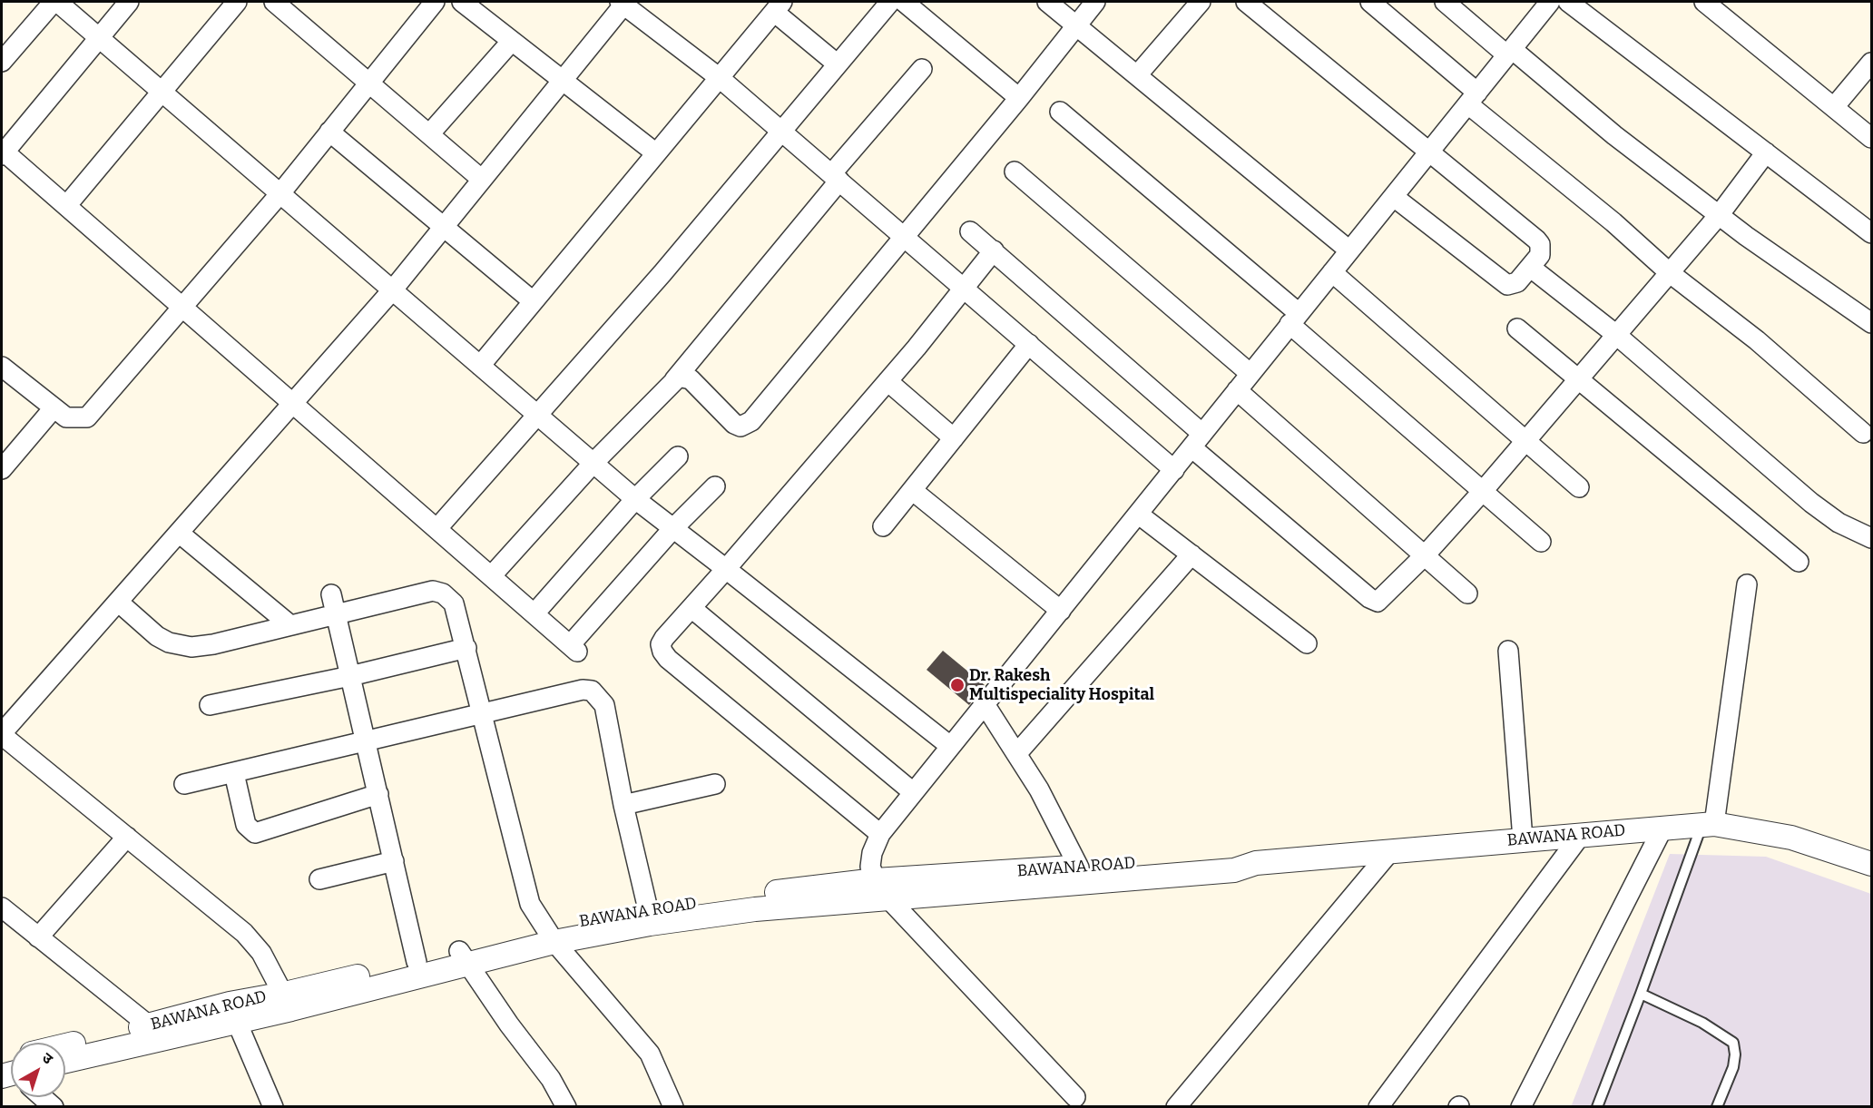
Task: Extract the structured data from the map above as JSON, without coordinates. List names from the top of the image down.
{
  "streets": {
    "street": ["BAWANA ROAD"]
  },
  "places": ["Dr. Rakesh Multispeciality Hospital"],
  "north": "top right"
}
